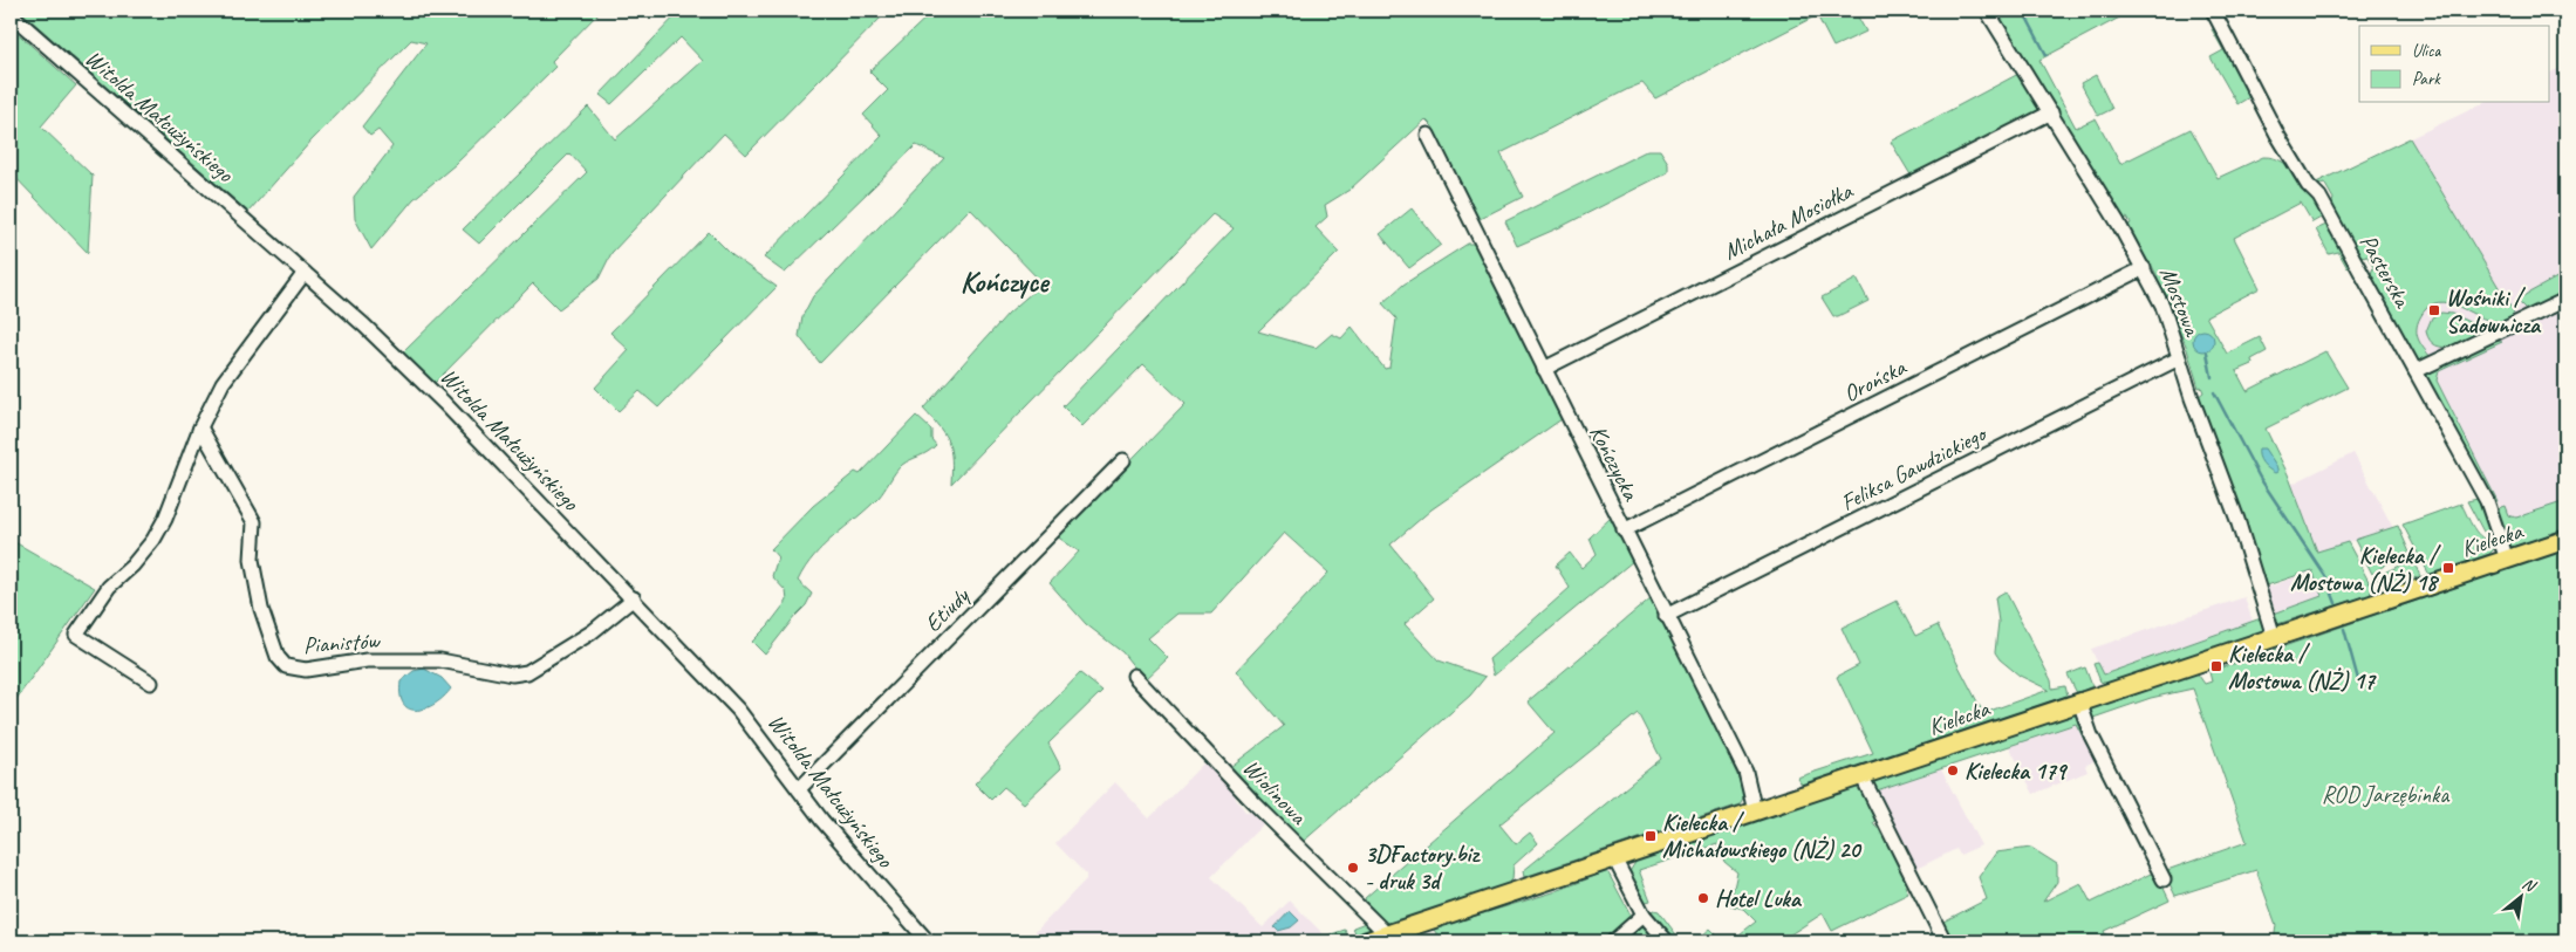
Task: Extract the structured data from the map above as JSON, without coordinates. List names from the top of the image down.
{
  "streets": {
    "main road": ["Kielecka"],
    "street": [
      "Witolda Małcużyńskiego",
      "Michała Mosiołka",
      "Pasterska",
      "Mostowa",
      "Orońska",
      "Kończycka",
      "Feliksa Gawdzickiego",
      "Etiudy",
      "Pianistów",
      "Wiolinowa"
    ]
  },
  "crossings": [
    ["Witolda Małcużyńskiego", "Etiudy"],
    ["Witolda Małcużyńskiego", "Pianistów"],
    ["Michała Mosiołka", "Mostowa"],
    ["Michała Mosiołka", "Kończycka"],
    ["Pasterska", "Kielecka"],
    ["Mostowa", "Orońska"],
    ["Mostowa", "Feliksa Gawdzickiego"],
    ["Mostowa", "Kielecka"],
    ["Orońska", "Kończycka"],
    ["Kończycka", "Feliksa Gawdzickiego"],
    ["Kończycka", "Kielecka"],
    ["Kielecka", "Wiolinowa"]
  ],
  "districts": ["Kończyce"],
  "parks": ["ROD Jarzębinka"],
  "places": {
    "transit": [
      "Wośniki / Sadownicza",
      "Kielecka / Mostowa (NŻ) 18",
      "Kielecka / Mostowa (NŻ) 17",
      "Kielecka / Michałowskiego (NŻ) 20"
    ],
    "other": ["Kielecka 179", "3DFactory.biz - druk 3d", "Hotel Luka"]
  },
  "legend": ["Ulica", "Park"],
  "north": "top right"
}
